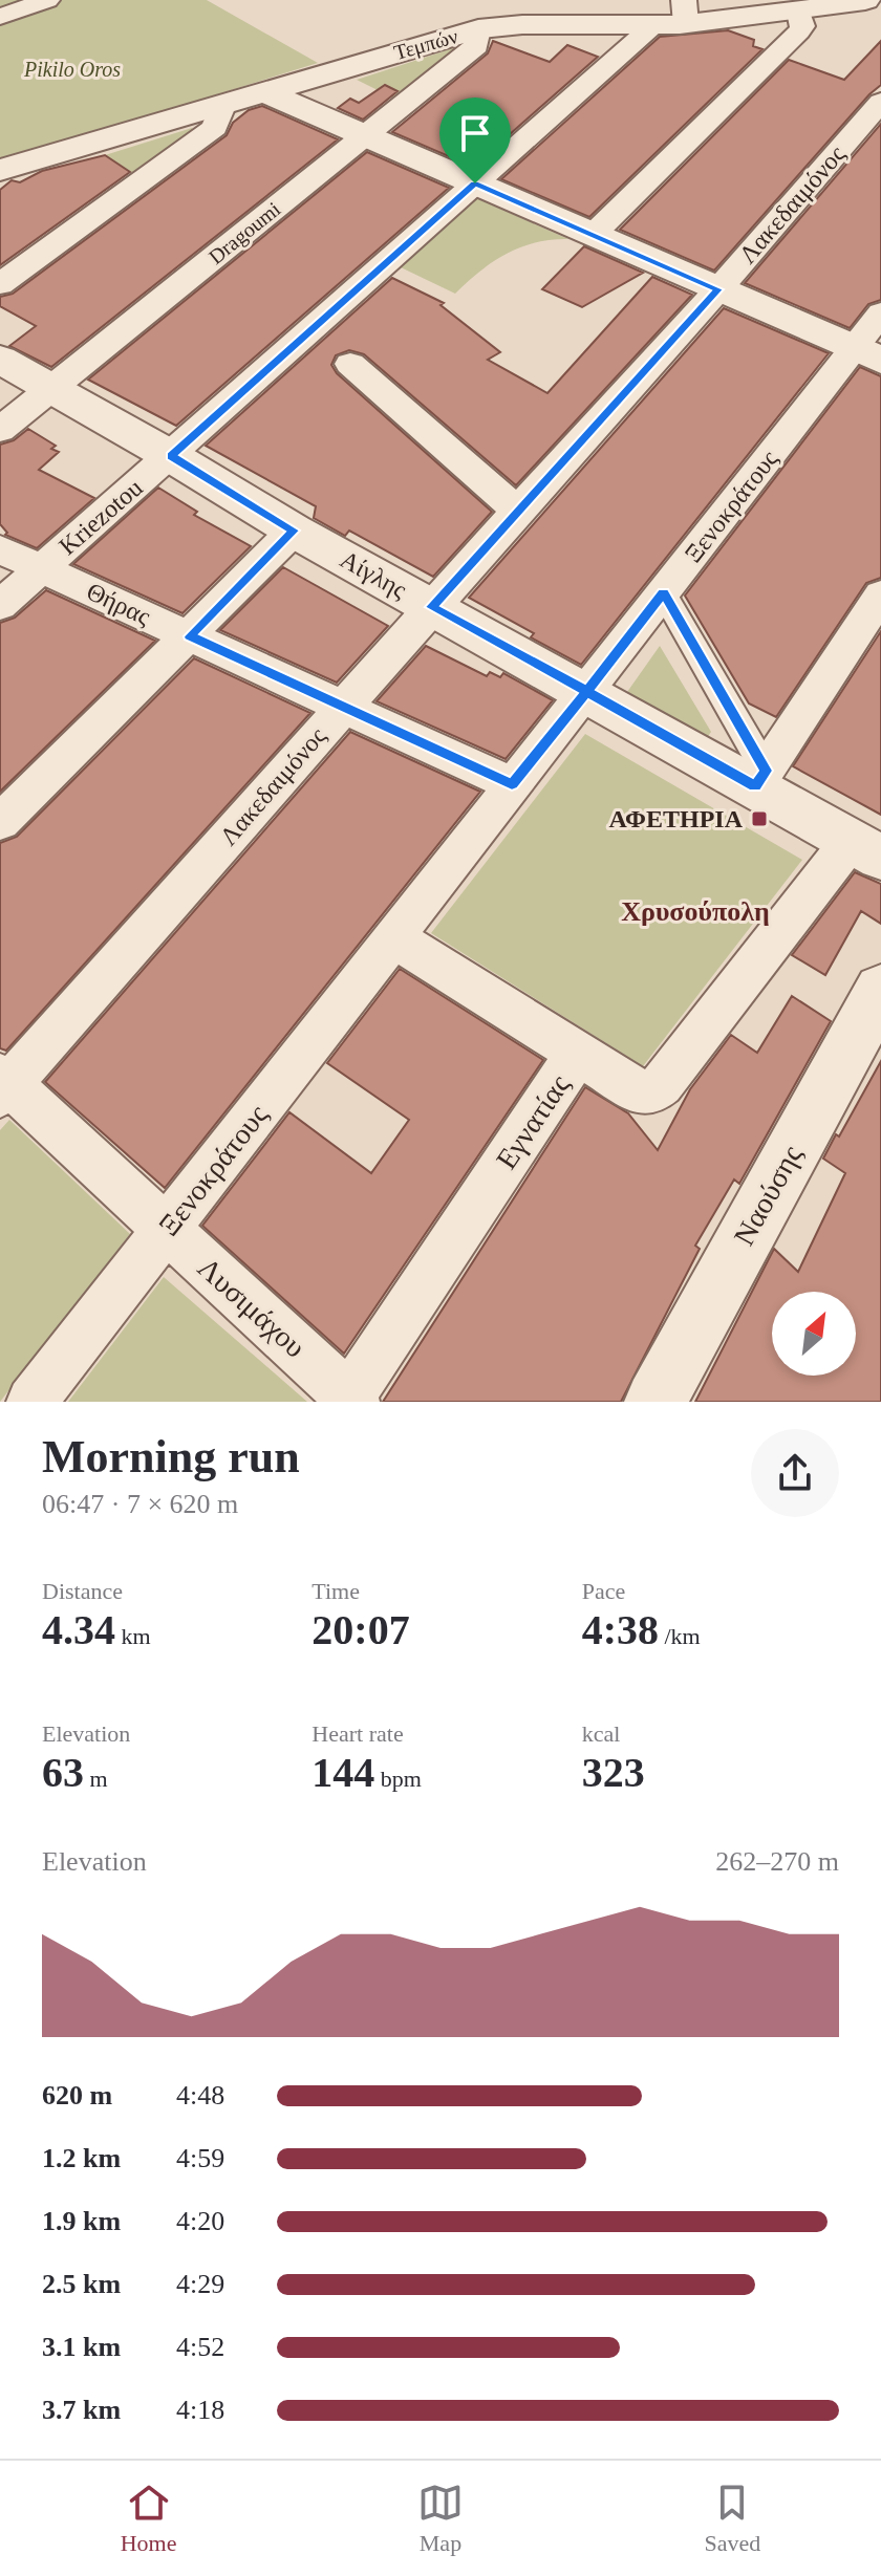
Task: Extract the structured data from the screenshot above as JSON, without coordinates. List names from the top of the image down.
{
  "streets": {
    "street": [
      "Τεμπών",
      "Λακεδαιμόνος",
      "Dragoumi",
      "Ξενοκράτους",
      "Kriezotou",
      "Αίγλης",
      "Θήρας",
      "Εγνατίας",
      "Ναούσης",
      "Λυσιμάχου"
    ]
  },
  "crossings": [
    ["Τεμπών", "Dragoumi"],
    ["Τεμπών", "Kriezotou"],
    ["Λακεδαιμόνος", "Αίγλης"],
    ["Λακεδαιμόνος", "Θήρας"],
    ["Λακεδαιμόνος", "Λυσιμάχου"],
    ["Dragoumi", "Αίγλης"],
    ["Ξενοκράτους", "Αίγλης"],
    ["Ξενοκράτους", "Θήρας"],
    ["Ξενοκράτους", "Λυσιμάχου"],
    ["Kriezotou", "Αίγλης"],
    ["Kriezotou", "Θήρας"],
    ["Αίγλης", "Εγνατίας"],
    ["Εγνατίας", "Λυσιμάχου"]
  ],
  "districts": ["Χρυσούπολη"],
  "parks": ["Pikilo Oros"],
  "places": {
    "transit": ["ΑΦΕΤΗΡΙΑ"]
  },
  "north": "top right",
  "page": {
    "heading": ["Morning run", "06:47 · 7 × 620 m"],
    "stats": [
      ["Distance", "4.34 km"],
      ["Time", "20:07"],
      ["Pace", "4:38 /km"],
      ["Elevation", "63 m"],
      ["Heart rate", "144 bpm"],
      ["kcal", "323"]
    ],
    "chart": ["Elevation", "262–270 m"],
    "list": [
      {
        "name": "620 m",
        "note": "4:48"
      },
      {
        "name": "1.2 km",
        "note": "4:59"
      },
      {
        "name": "1.9 km",
        "note": "4:20"
      },
      {
        "name": "2.5 km",
        "note": "4:29"
      },
      {
        "name": "3.1 km",
        "note": "4:52"
      },
      {
        "name": "3.7 km",
        "note": "4:18"
      }
    ],
    "tabs": ["Home", "Map", "Saved"]
  }
}
